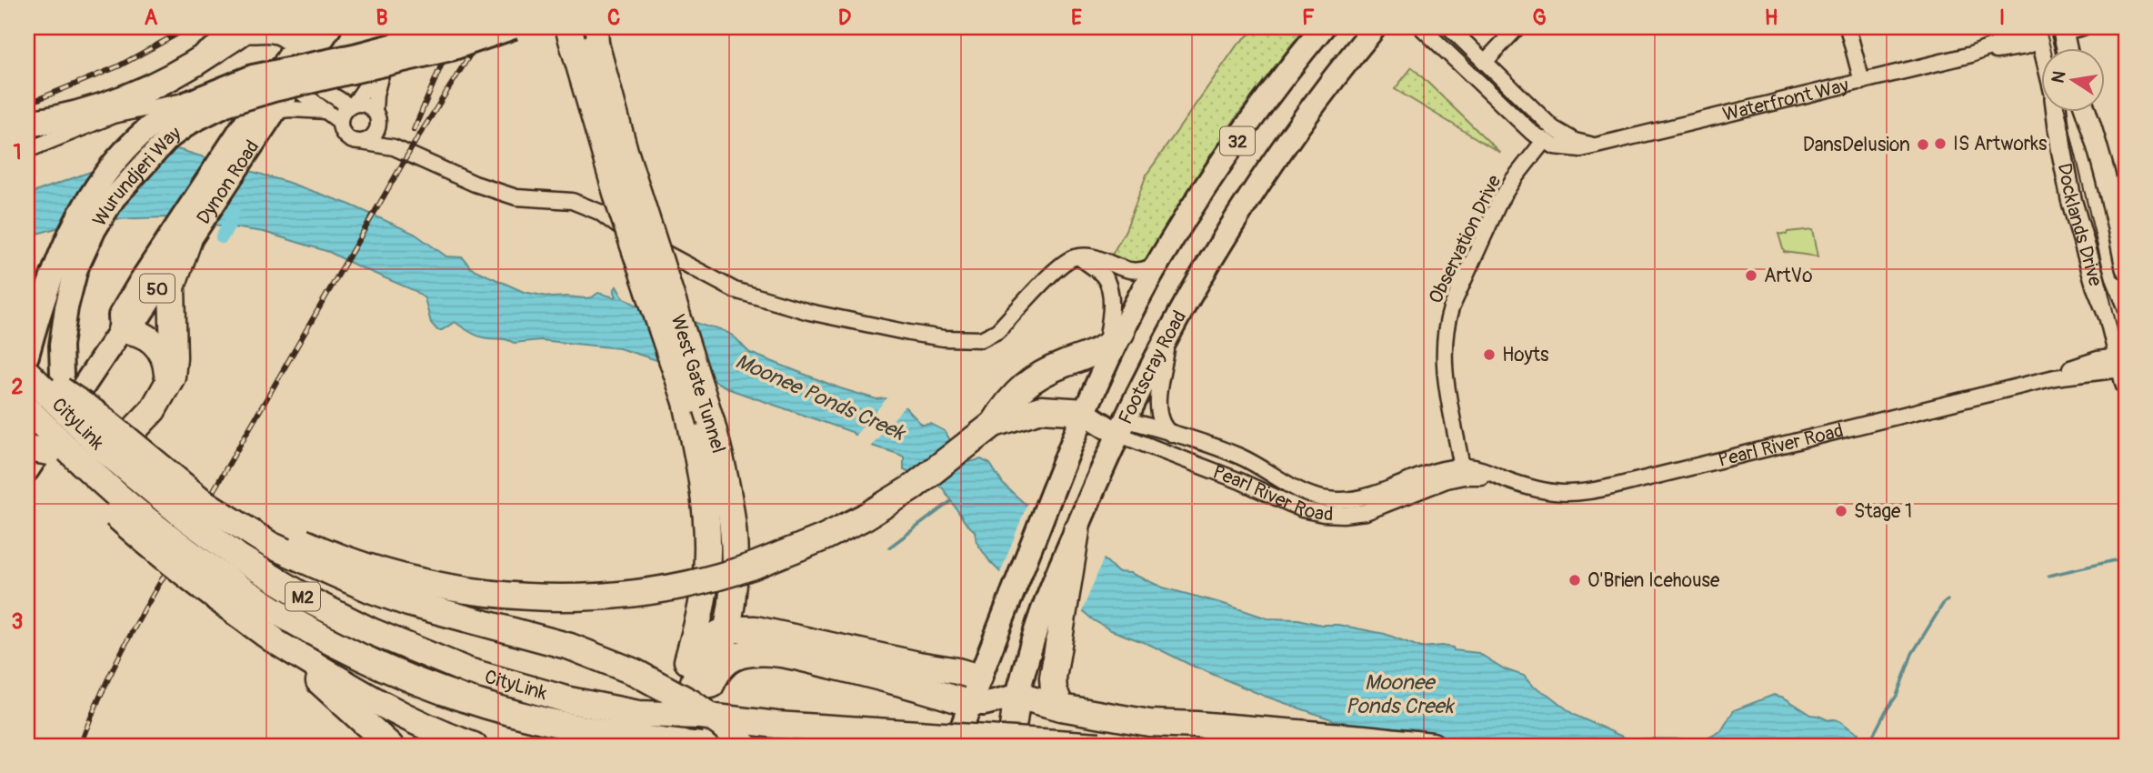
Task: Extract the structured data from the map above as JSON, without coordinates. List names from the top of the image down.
{
  "streets": {
    "highway": ["West Gate Tunnel", "CityLink", "M2"],
    "main road": [
      "32",
      "Wurundjeri Way",
      "Dynon Road",
      "50",
      "Footscray Road"
    ],
    "street": [
      "Waterfront Way",
      "Docklands Drive",
      "Observation Drive",
      "Pearl River Road"
    ]
  },
  "crossings": [
    ["Waterfront Way", "Observation Drive"],
    ["Wurundjeri Way", "Dynon Road"],
    ["Docklands Drive", "Pearl River Road"],
    ["Observation Drive", "Pearl River Road"],
    ["Footscray Road", "Pearl River Road"]
  ],
  "water": ["Moonee Ponds Creek"],
  "places": [
    "IS Artworks",
    "DansDelusion",
    "ArtVo",
    "Hoyts",
    "Stage 1",
    "O'Brien Icehouse"
  ],
  "north": "left",
  "grid": {
    "columns": [
      "A",
      "B",
      "C",
      "D",
      "E",
      "F",
      "G",
      "H",
      "I"
    ],
    "rows": ["1", "2", "3"]
  }
}
